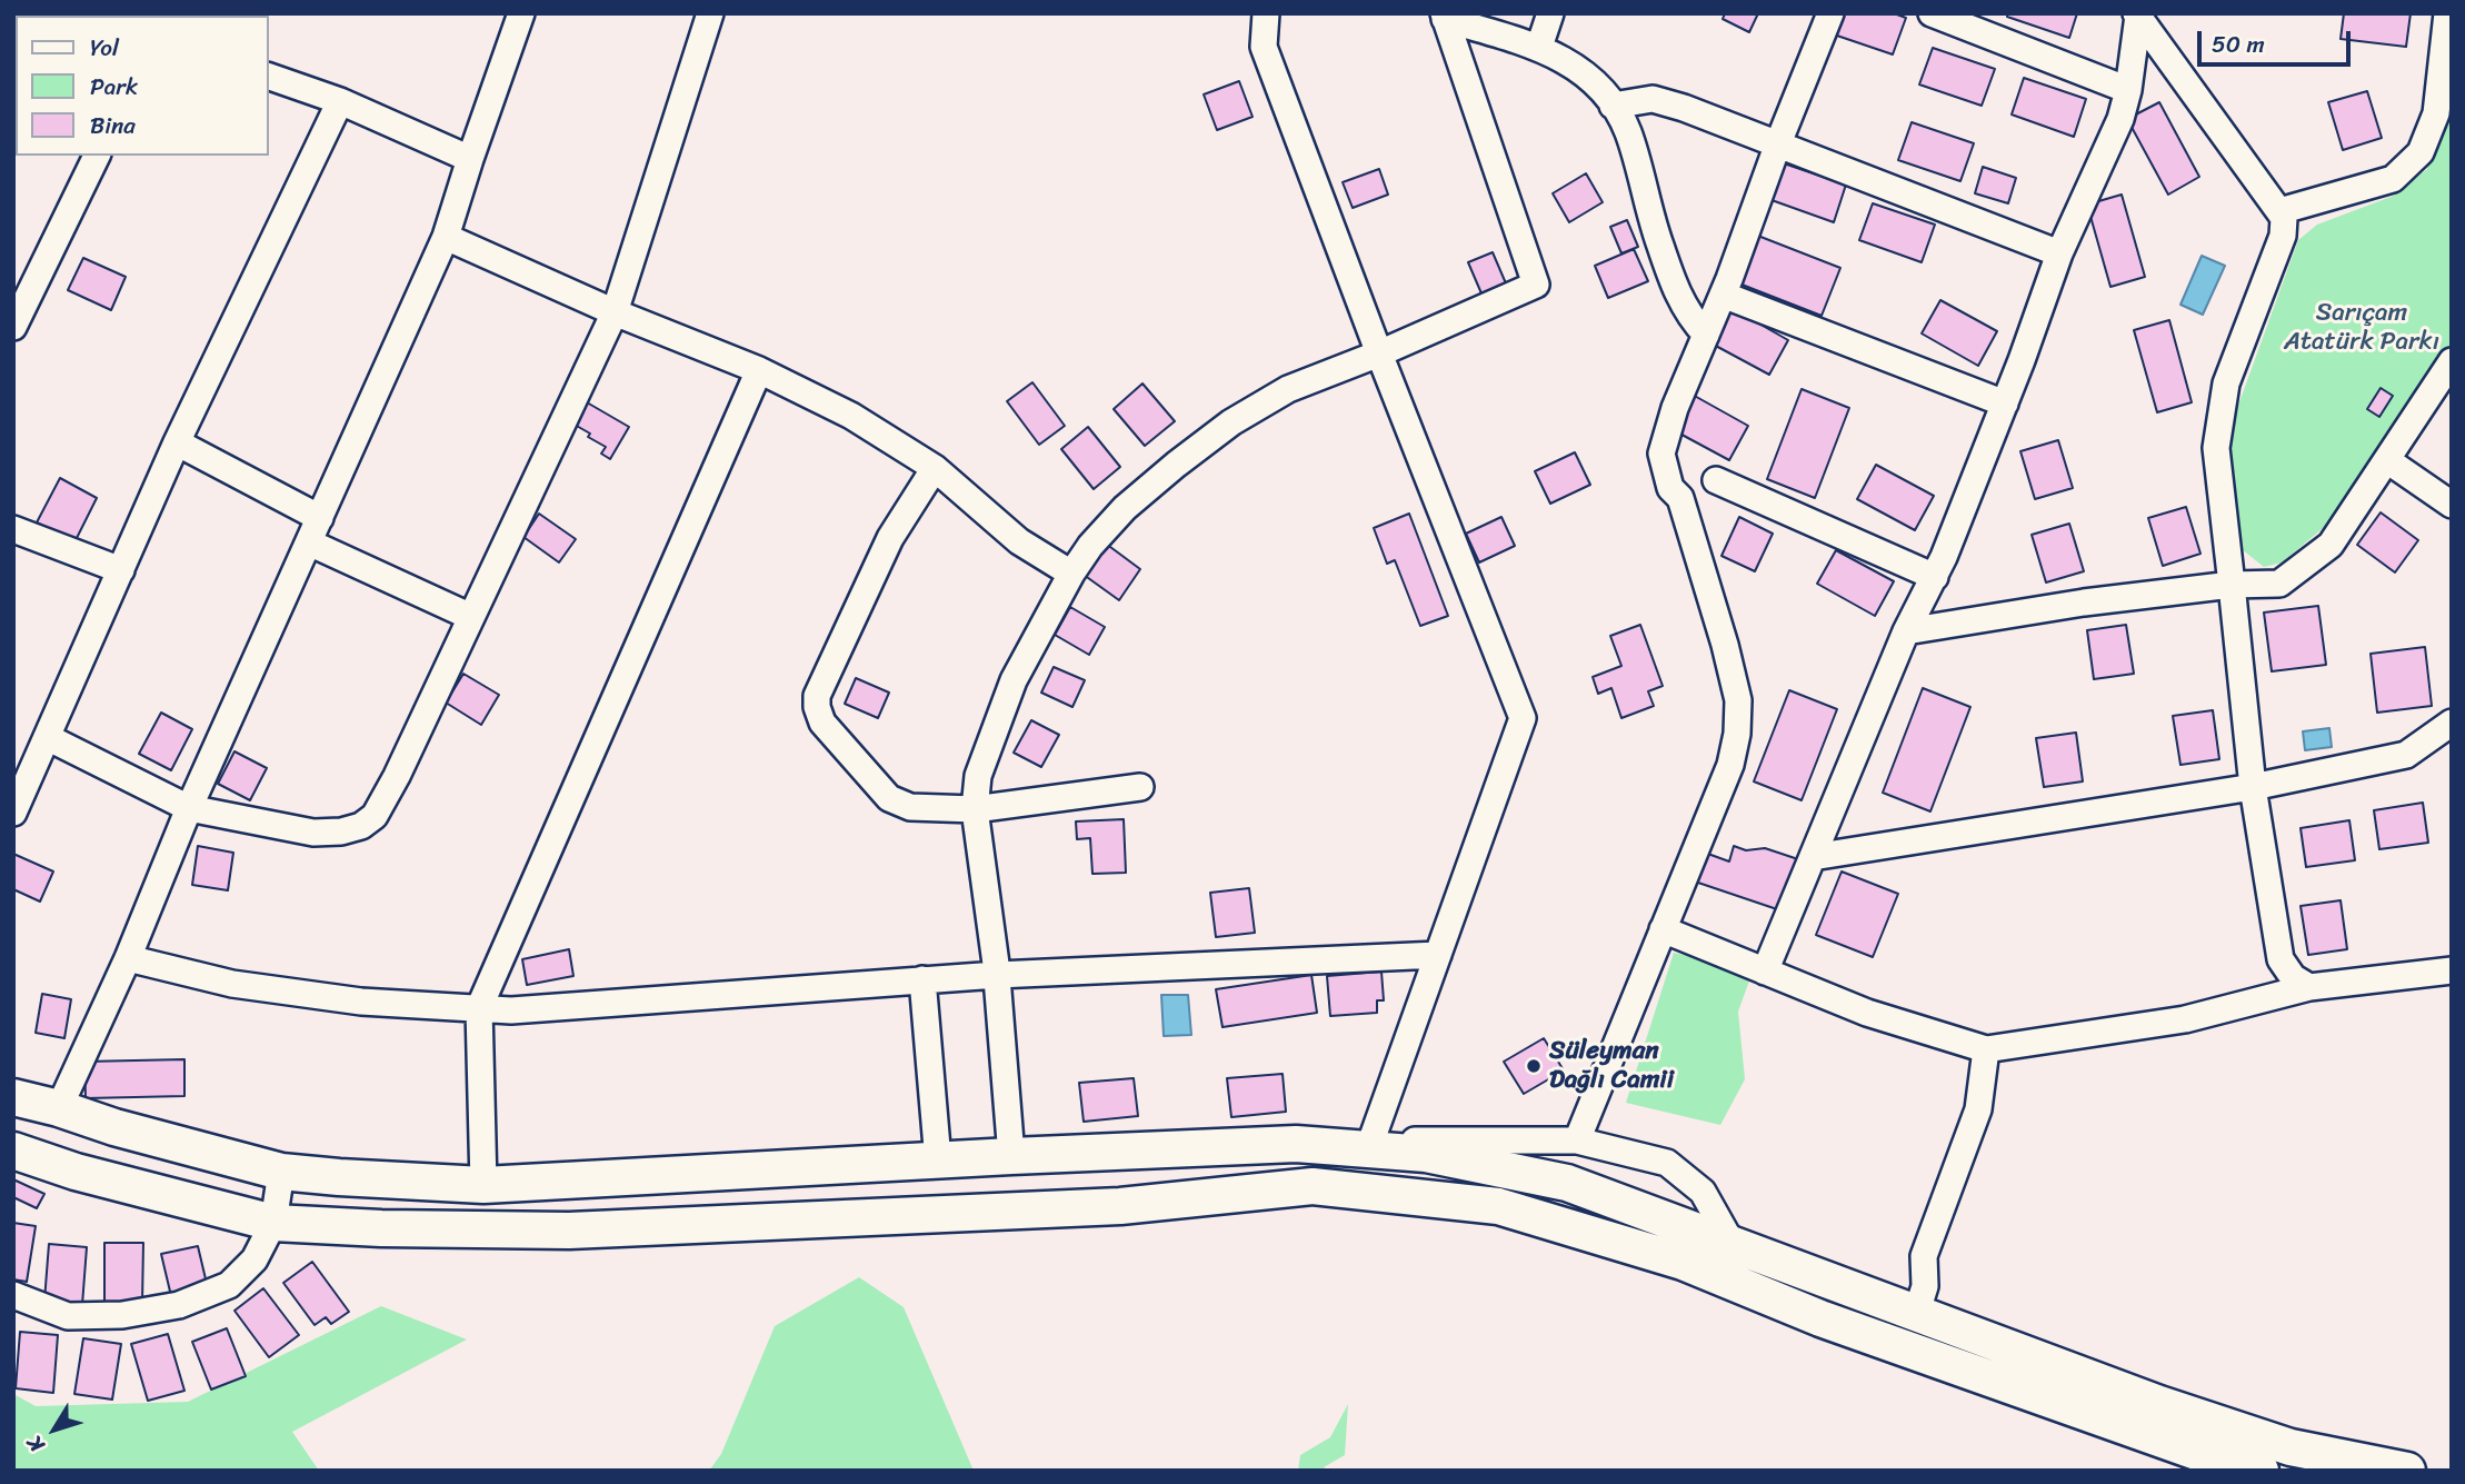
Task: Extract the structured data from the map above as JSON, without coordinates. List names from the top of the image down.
{
  "parks": ["Sarıçam Atatürk Parkı"],
  "places": ["Süleyman Dağlı Camii"],
  "legend": ["Yol", "Park", "Bina"],
  "scale_bar": "50 m",
  "north": "bottom left"
}
